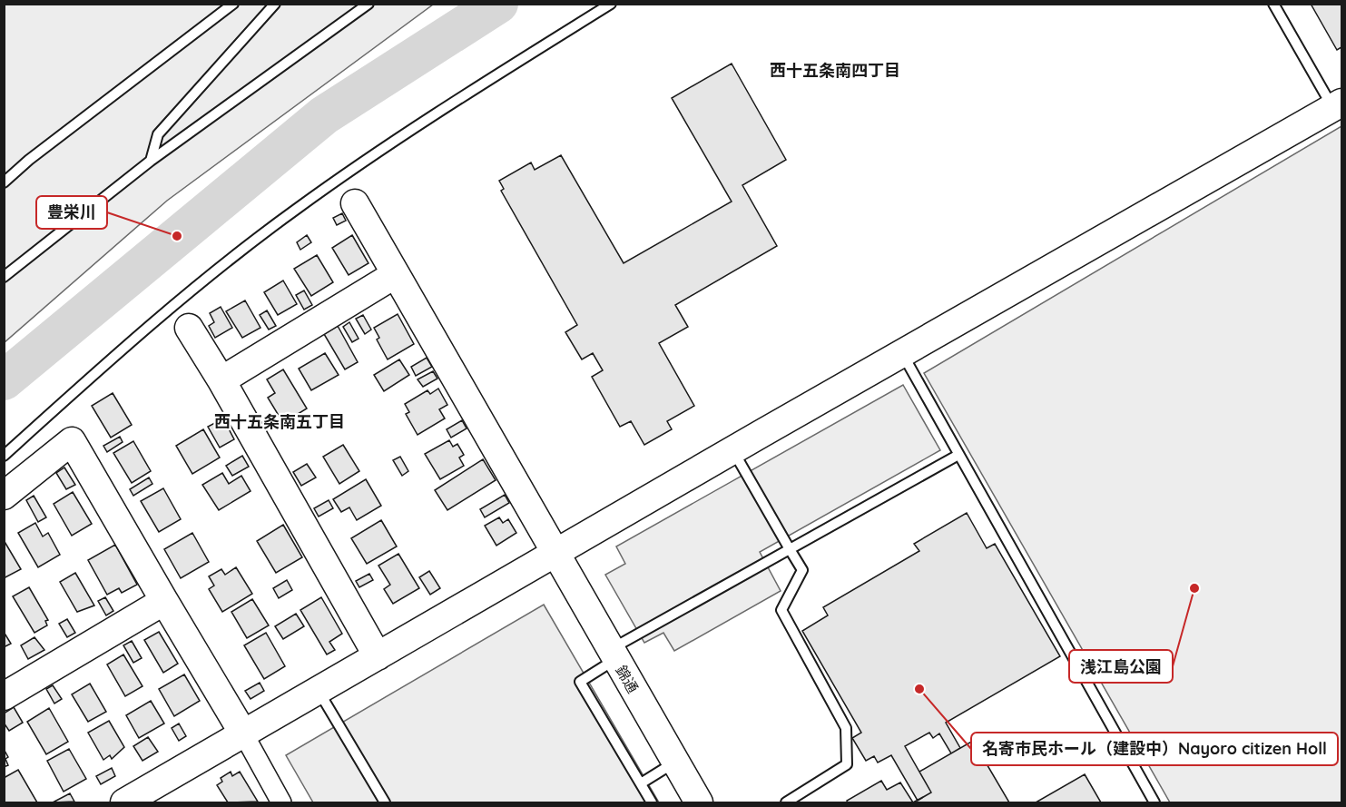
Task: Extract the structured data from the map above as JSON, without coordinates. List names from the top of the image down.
{
  "streets": {
    "street": ["錦通"]
  },
  "districts": ["西十五条南四丁目", "西十五条南五丁目"],
  "places": ["豊栄川", "浅江島公園", "名寄市民ホール（建設中）Nayoro citizen Holl"]
}
